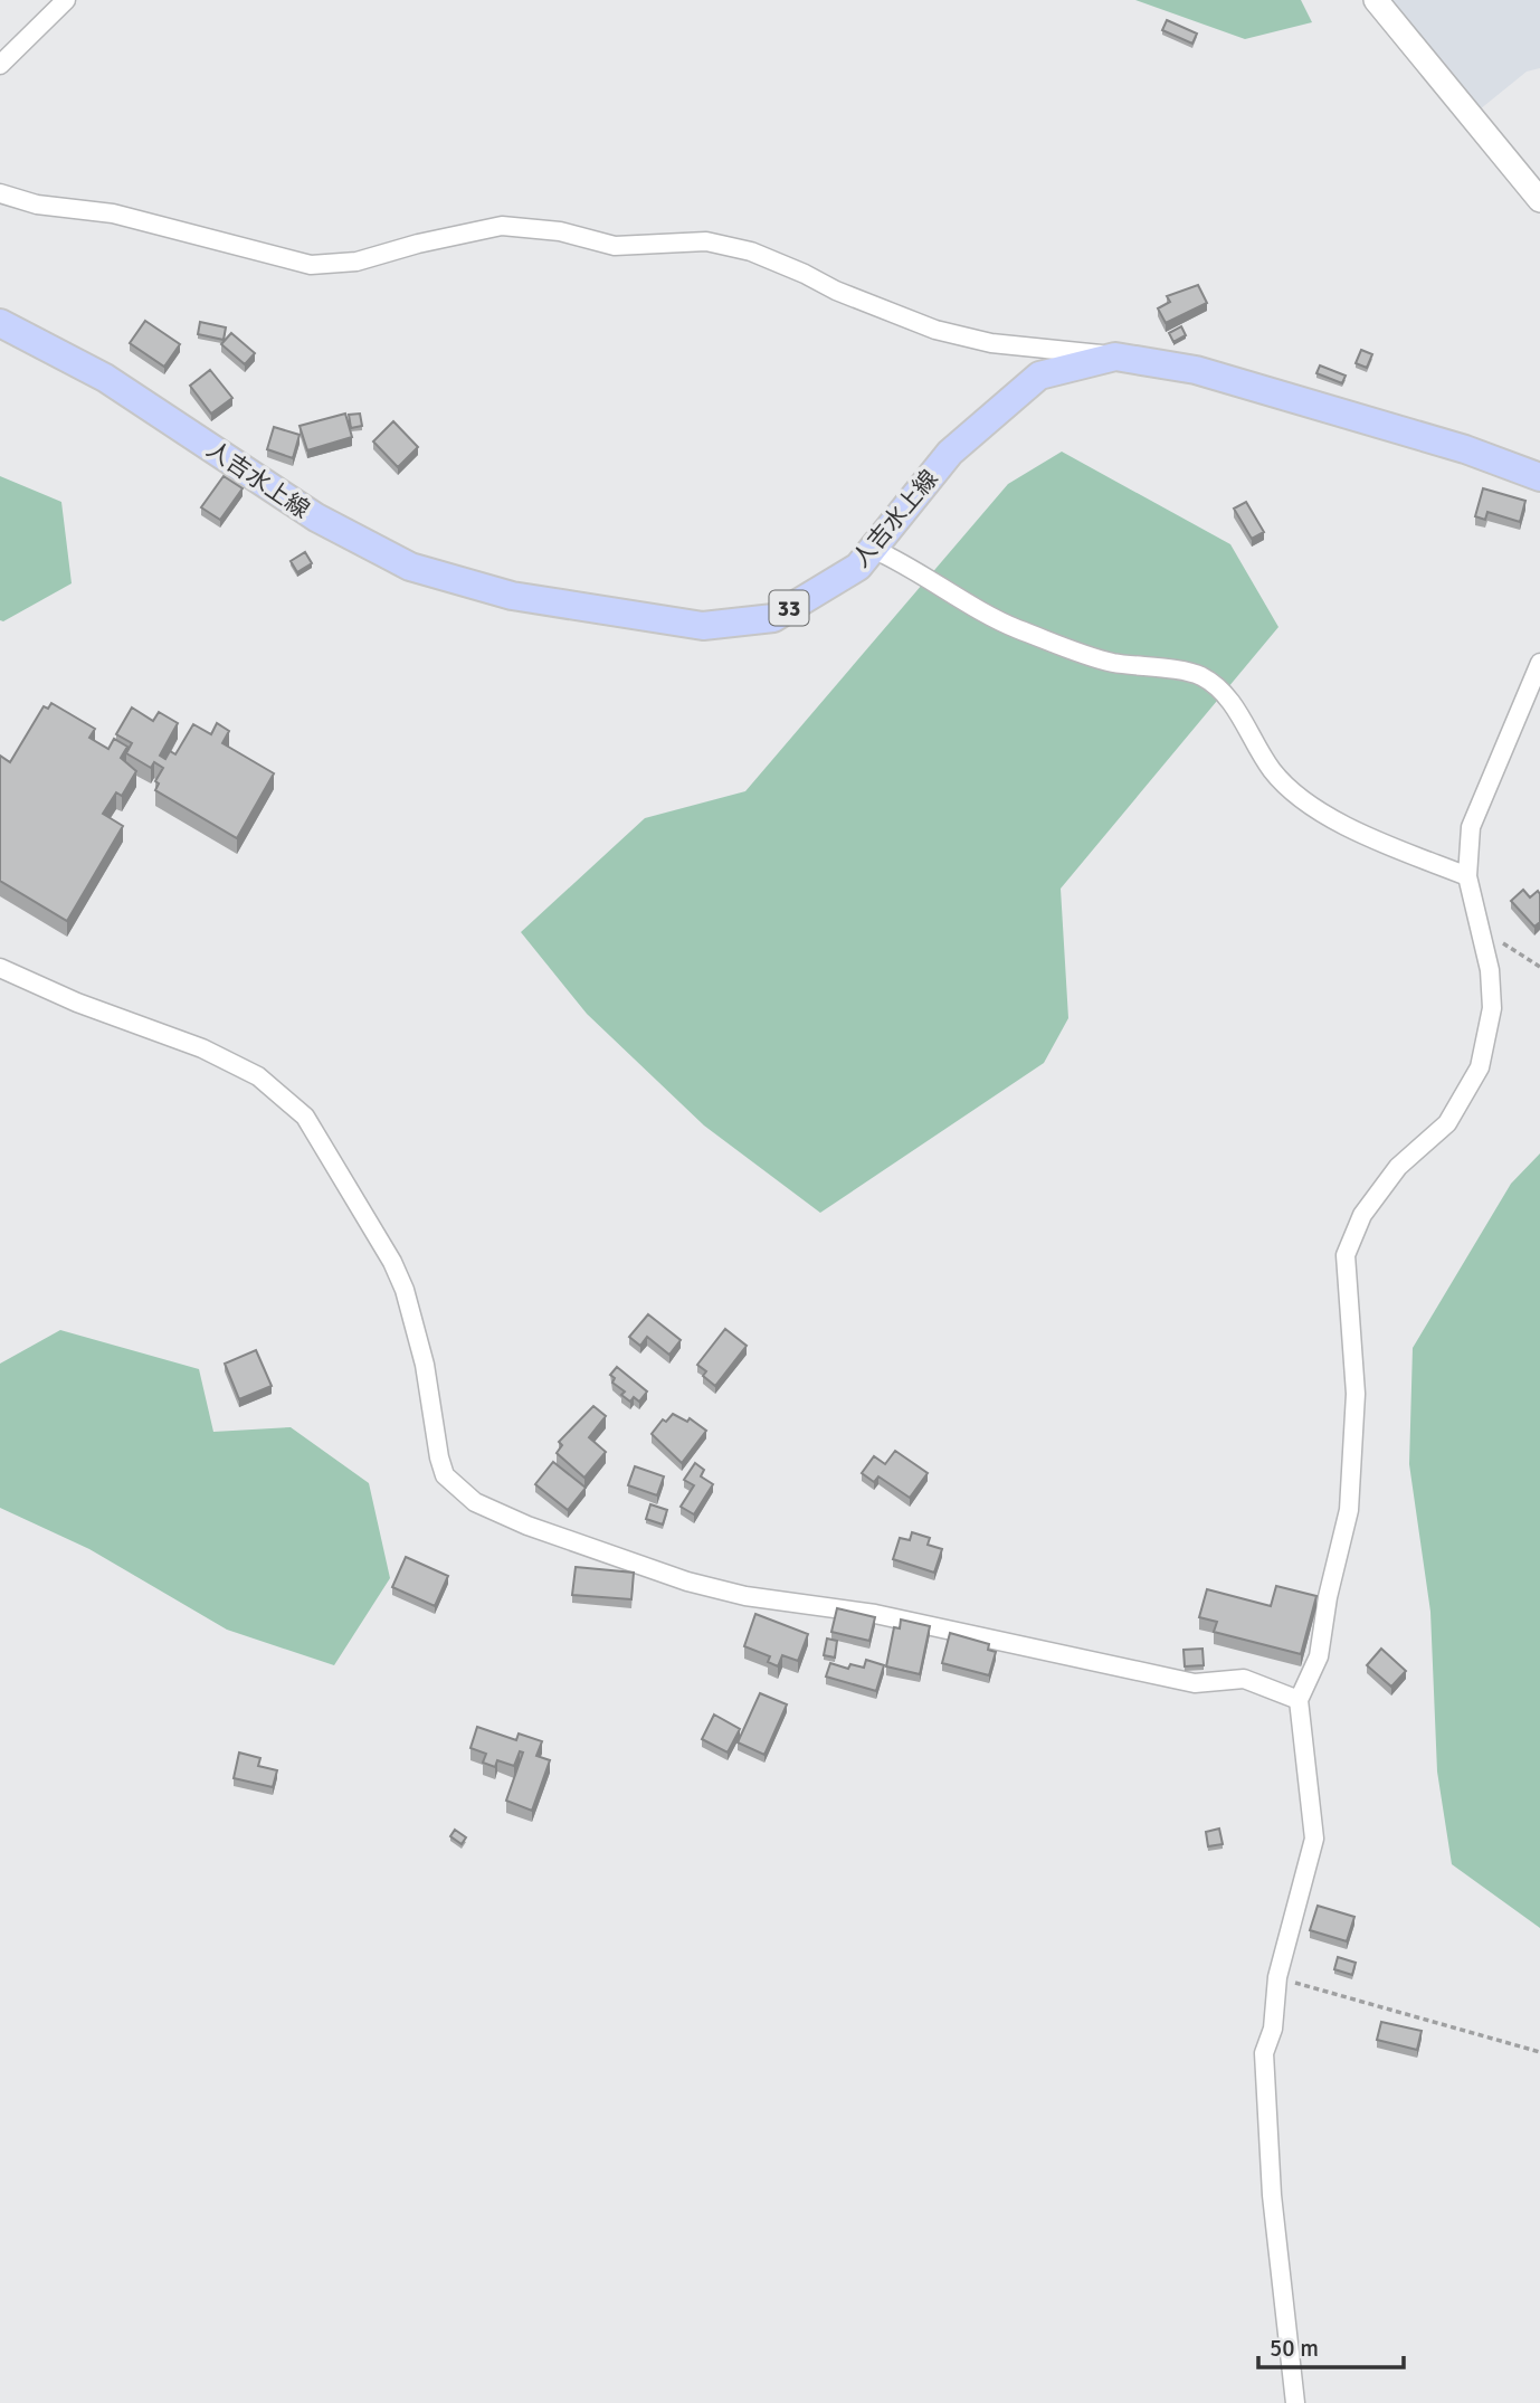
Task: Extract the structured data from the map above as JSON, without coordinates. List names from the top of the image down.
{
  "streets": {
    "main road": ["人吉水上線", "33"]
  },
  "scale_bar": "50 m"
}
